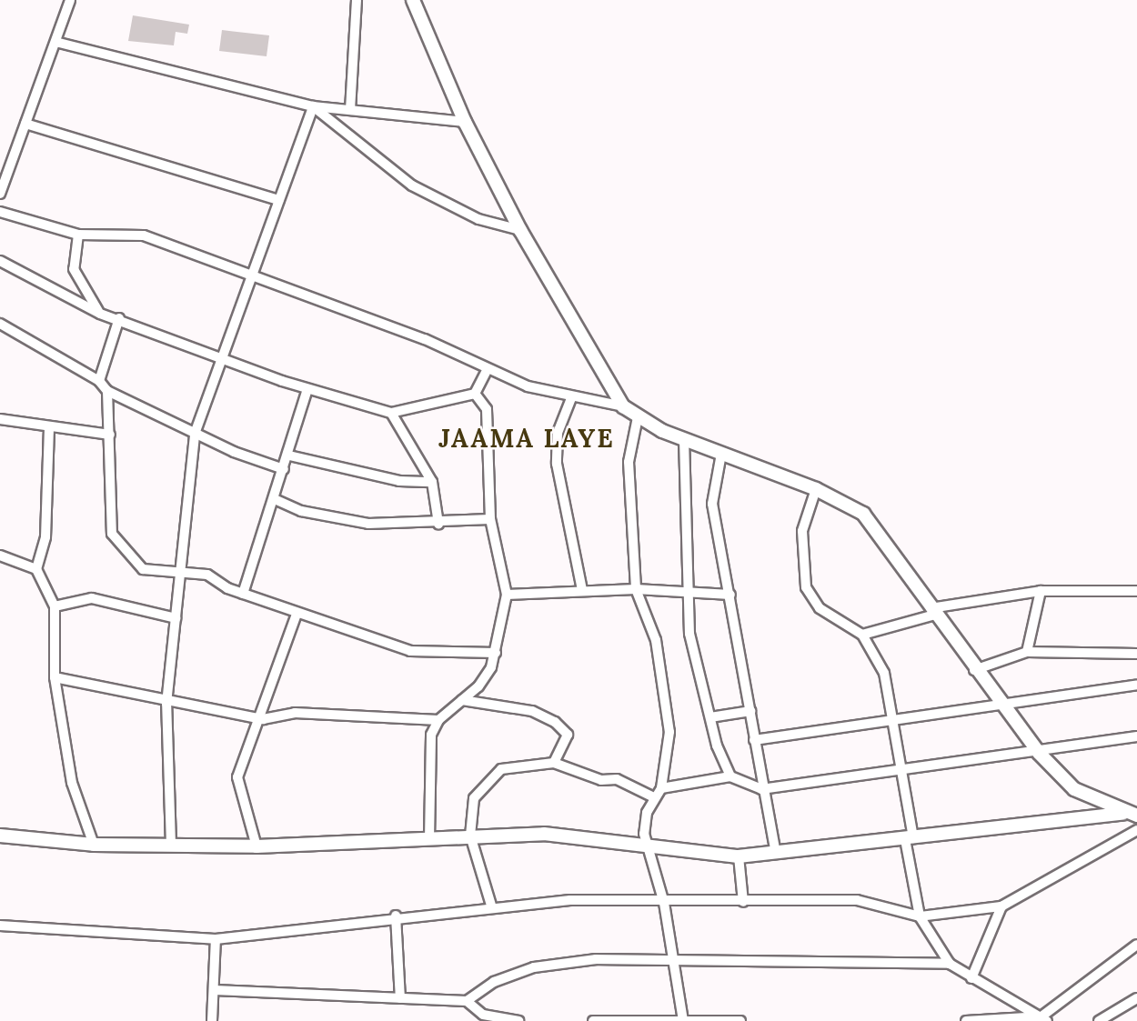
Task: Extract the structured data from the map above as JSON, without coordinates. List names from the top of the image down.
{
  "districts": ["JAAMA LAYE"]
}
